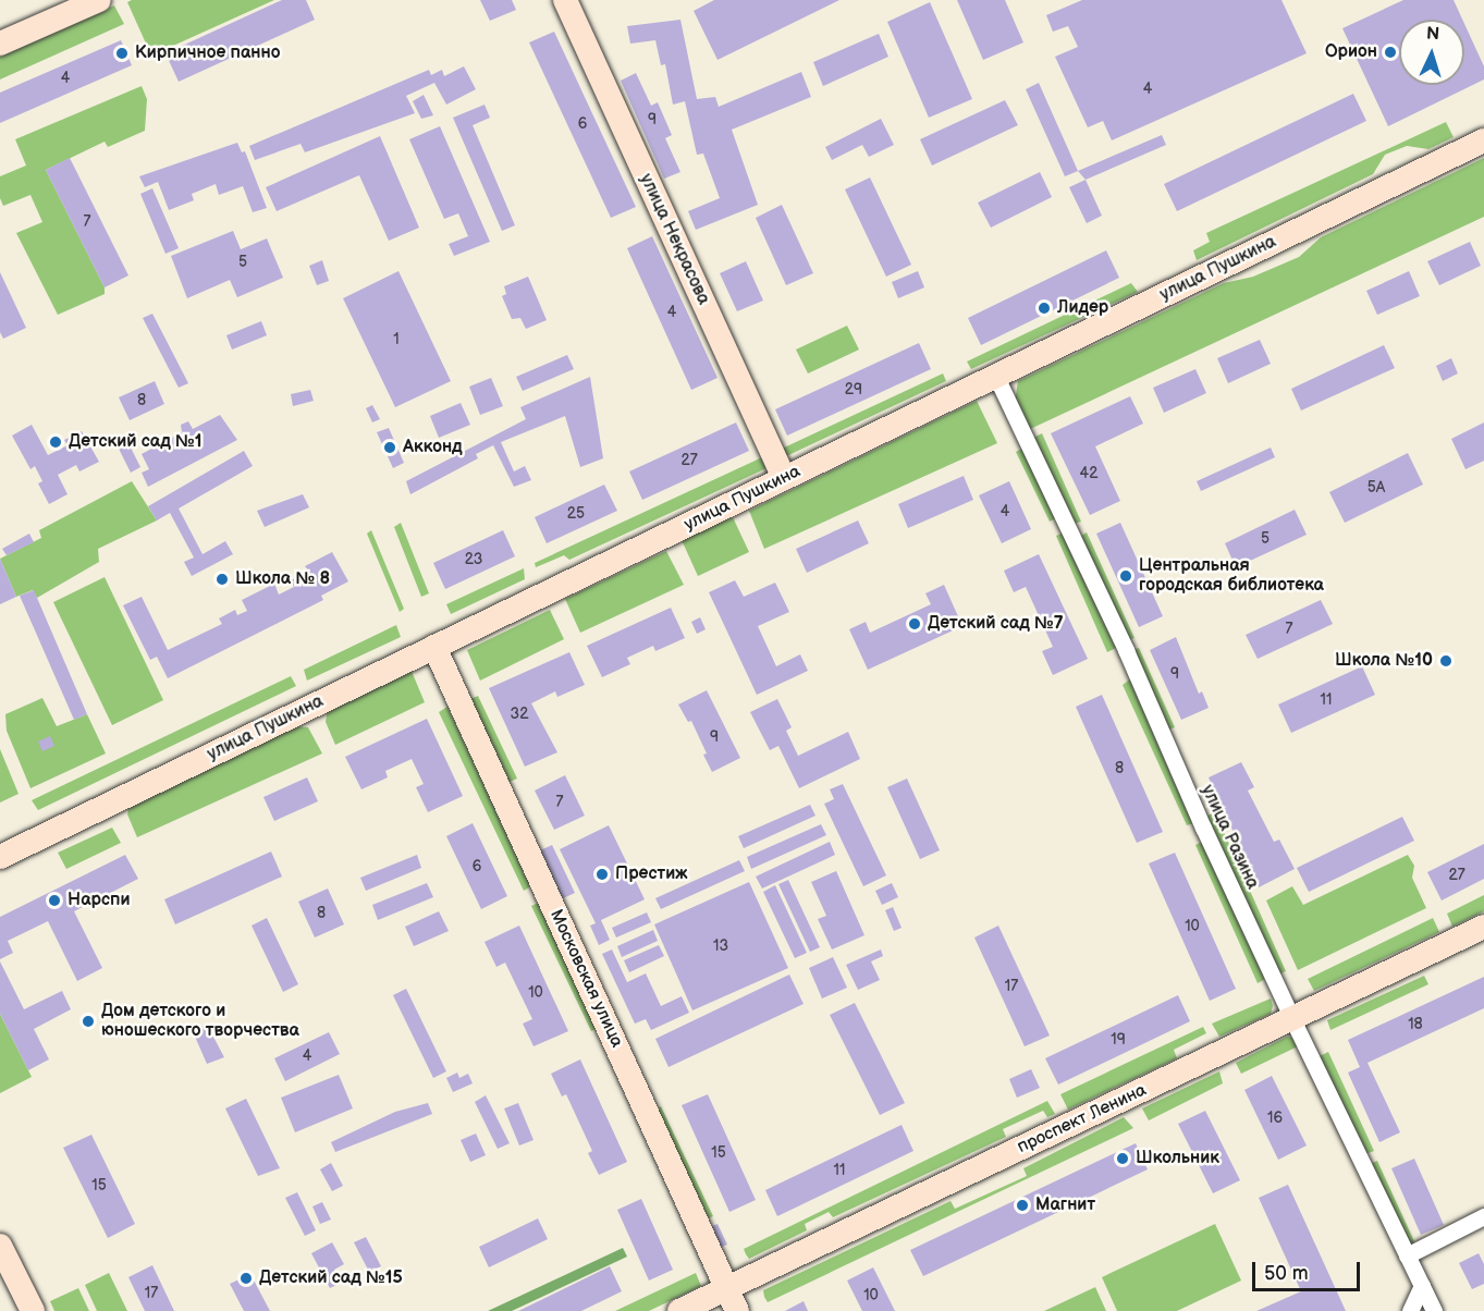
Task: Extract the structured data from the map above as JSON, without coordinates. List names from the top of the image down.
{
  "streets": {
    "street": [
      "улица Некрасова",
      "улица Пушкина",
      "улица Разина",
      "Московская улица",
      "проспект Ленина"
    ]
  },
  "crossings": [
    ["улица Некрасова", "улица Пушкина"],
    ["улица Пушкина", "улица Разина"],
    ["улица Пушкина", "Московская улица"],
    ["улица Разина", "проспект Ленина"],
    ["Московская улица", "проспект Ленина"]
  ],
  "places": [
    "Орион",
    "Кирпичное панно",
    "Лидер",
    "Детский сад №1",
    "Акконд",
    "Центральная городская библиотека",
    "Школа № 8",
    "Детский сад №7",
    "Школа №10",
    "Престиж",
    "Нарспи",
    "Дом детского и юношеского творчества",
    "Школьник",
    "Магнит",
    "Детский сад №15"
  ],
  "house_numbers": [
    "4",
    "4",
    "9",
    "6",
    "7",
    "5",
    "4",
    "1",
    "29",
    "8",
    "27",
    "42",
    "5А",
    "4",
    "25",
    "5",
    "23",
    "7",
    "9",
    "11",
    "32",
    "9",
    "8",
    "7",
    "6",
    "27",
    "8",
    "10",
    "13",
    "17",
    "10",
    "18",
    "19",
    "4",
    "16",
    "15",
    "11",
    "15",
    "17",
    "10"
  ],
  "scale_bar": "50 m",
  "north": "top"
}
